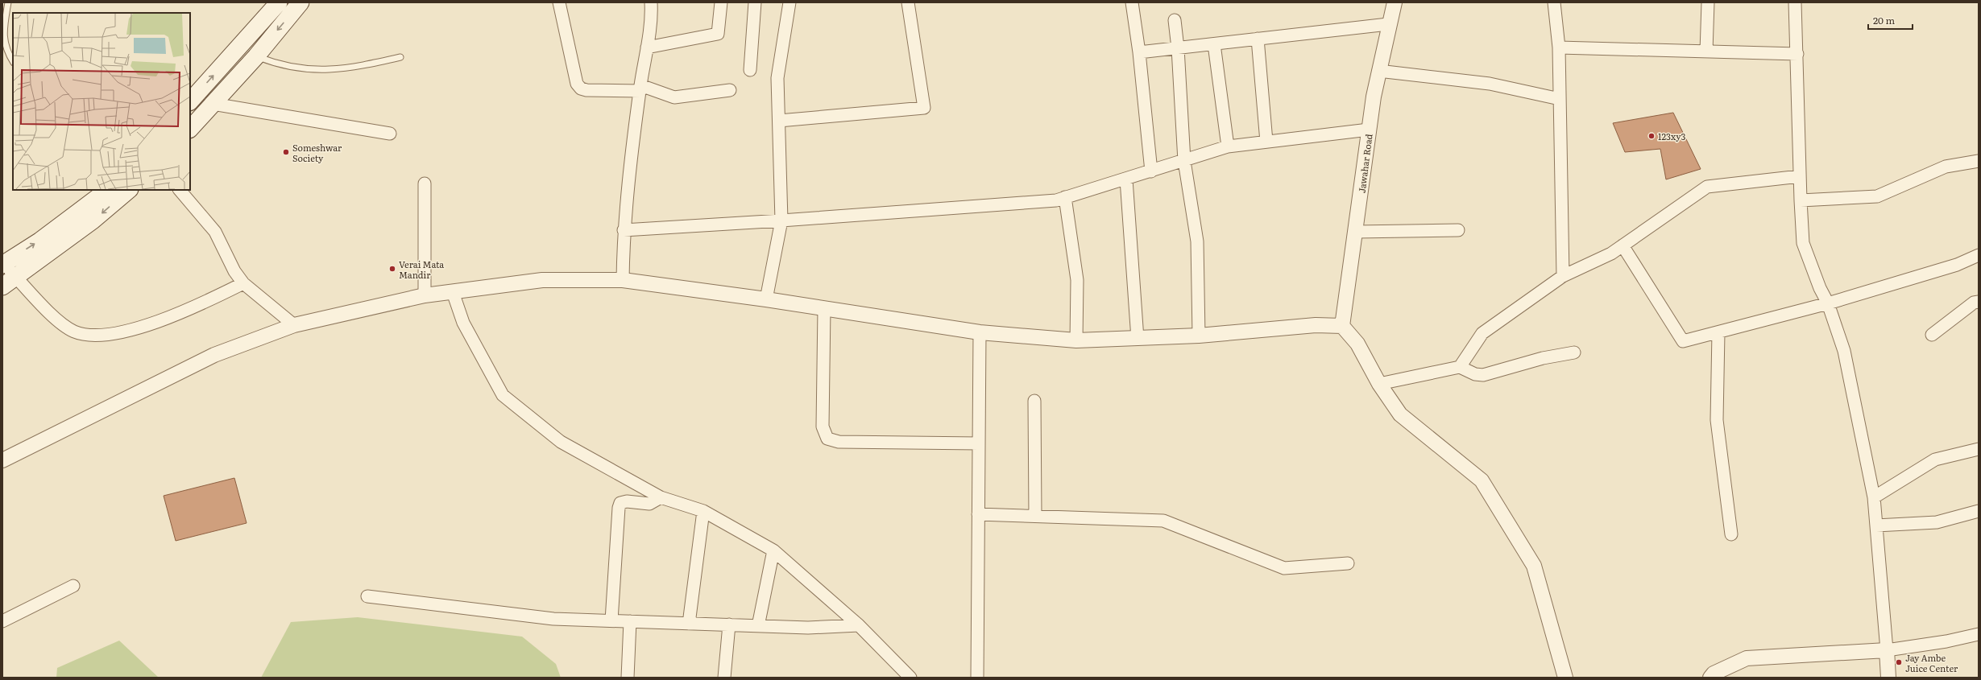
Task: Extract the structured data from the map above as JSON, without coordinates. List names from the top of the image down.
{
  "streets": {
    "street": ["Jawahar Road"]
  },
  "places": [
    "123xy3",
    "Someshwar Society",
    "Verai Mata Mandir",
    "Jay Ambe Juice Center"
  ],
  "scale_bar": "20 m"
}
